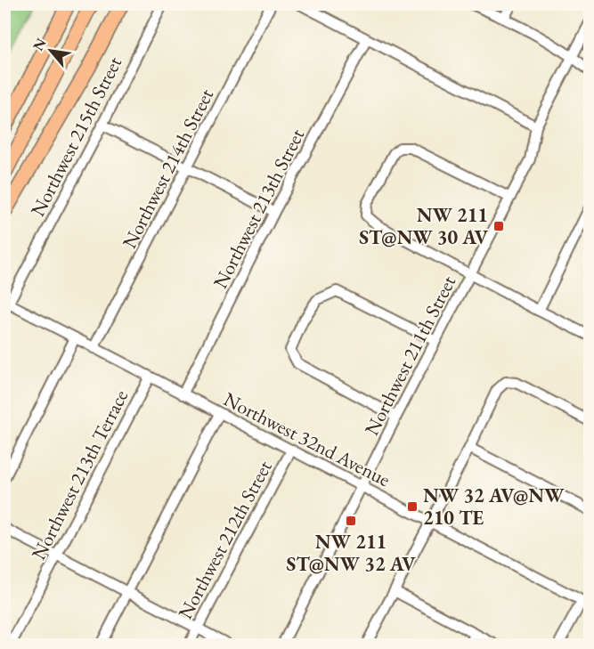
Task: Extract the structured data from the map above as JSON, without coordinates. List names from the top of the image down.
{
  "streets": {
    "street": [
      "Northwest 215th Street",
      "Northwest 214th Street",
      "Northwest 213th Street",
      "Northwest 211th Street",
      "Northwest 32nd Avenue",
      "Northwest 213th Terrace",
      "Northwest 212th Street"
    ]
  },
  "crossings": [
    ["Northwest 215th Street", "Northwest 32nd Avenue"],
    ["Northwest 214th Street", "Northwest 32nd Avenue"],
    ["Northwest 213th Street", "Northwest 32nd Avenue"],
    ["Northwest 211th Street", "Northwest 32nd Avenue"],
    ["Northwest 32nd Avenue", "Northwest 213th Terrace"],
    ["Northwest 32nd Avenue", "Northwest 212th Street"]
  ],
  "places": {
    "transit": ["NW 211 ST@NW 30 AV", "NW 32 AV@NW 210 TE", "NW 211 ST@NW 32 AV"]
  },
  "north": "top left"
}
